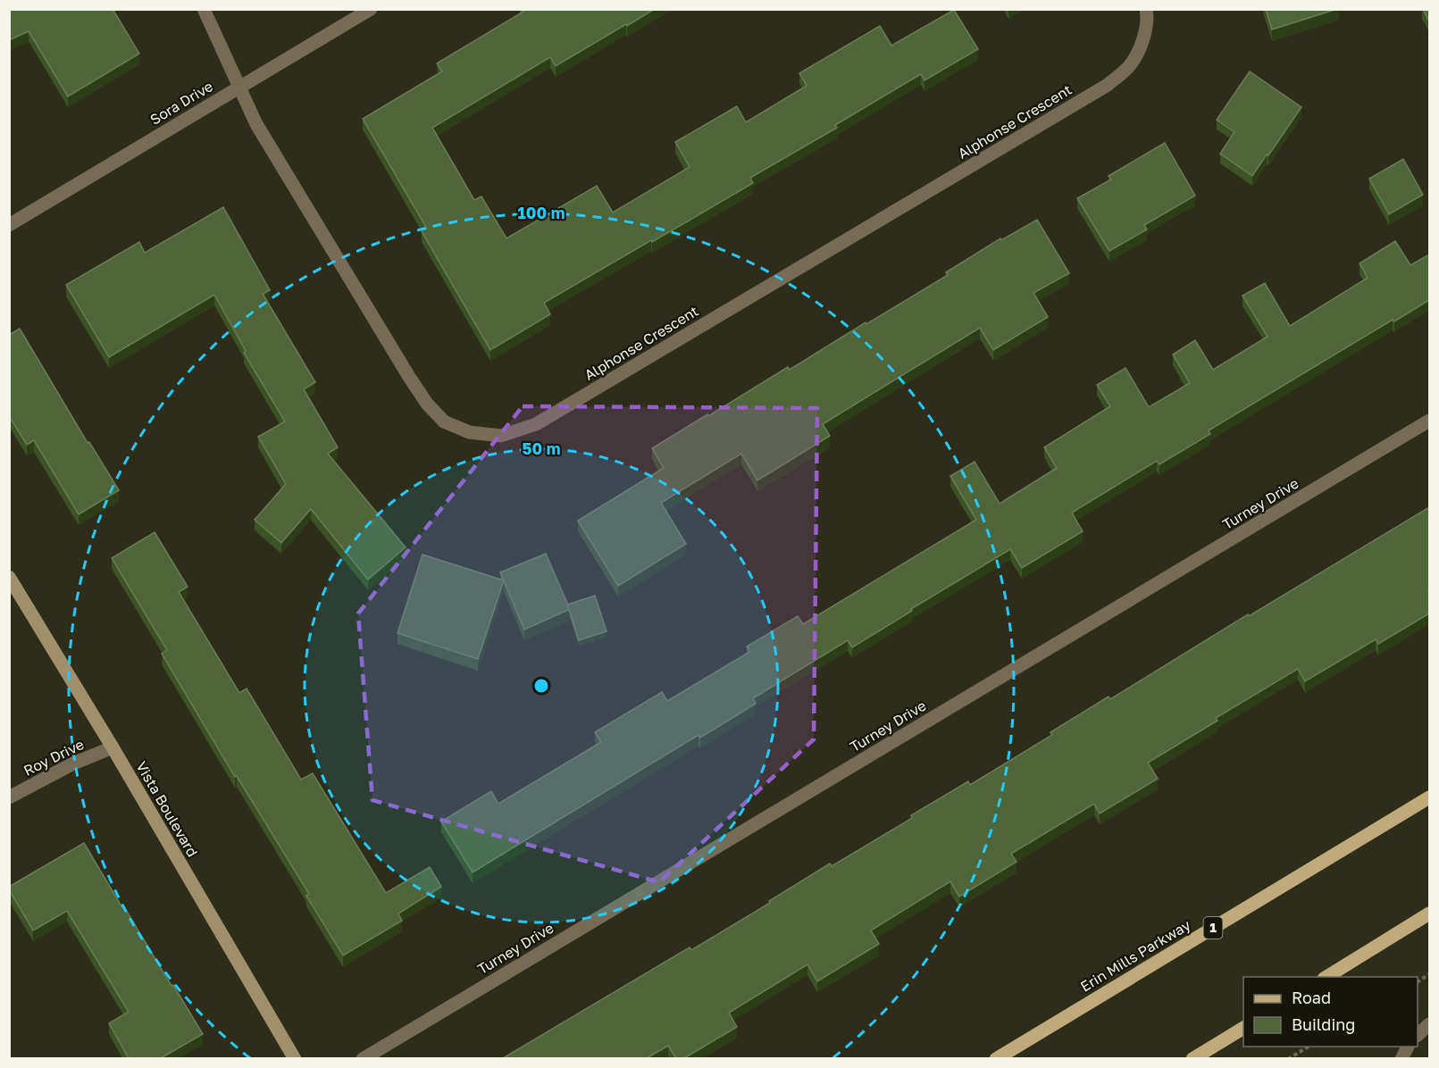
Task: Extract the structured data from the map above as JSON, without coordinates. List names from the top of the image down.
{
  "streets": {
    "main road": ["1", "Erin Mills Parkway"],
    "street": [
      "Sora Drive",
      "Alphonse Crescent",
      "Turney Drive",
      "Roy Drive",
      "Vista Boulevard"
    ]
  },
  "crossings": [
    ["Sora Drive", "Alphonse Crescent"],
    ["Roy Drive", "Vista Boulevard"]
  ],
  "legend": ["Road", "Building"],
  "rings": ["100 m", "50 m"]
}
